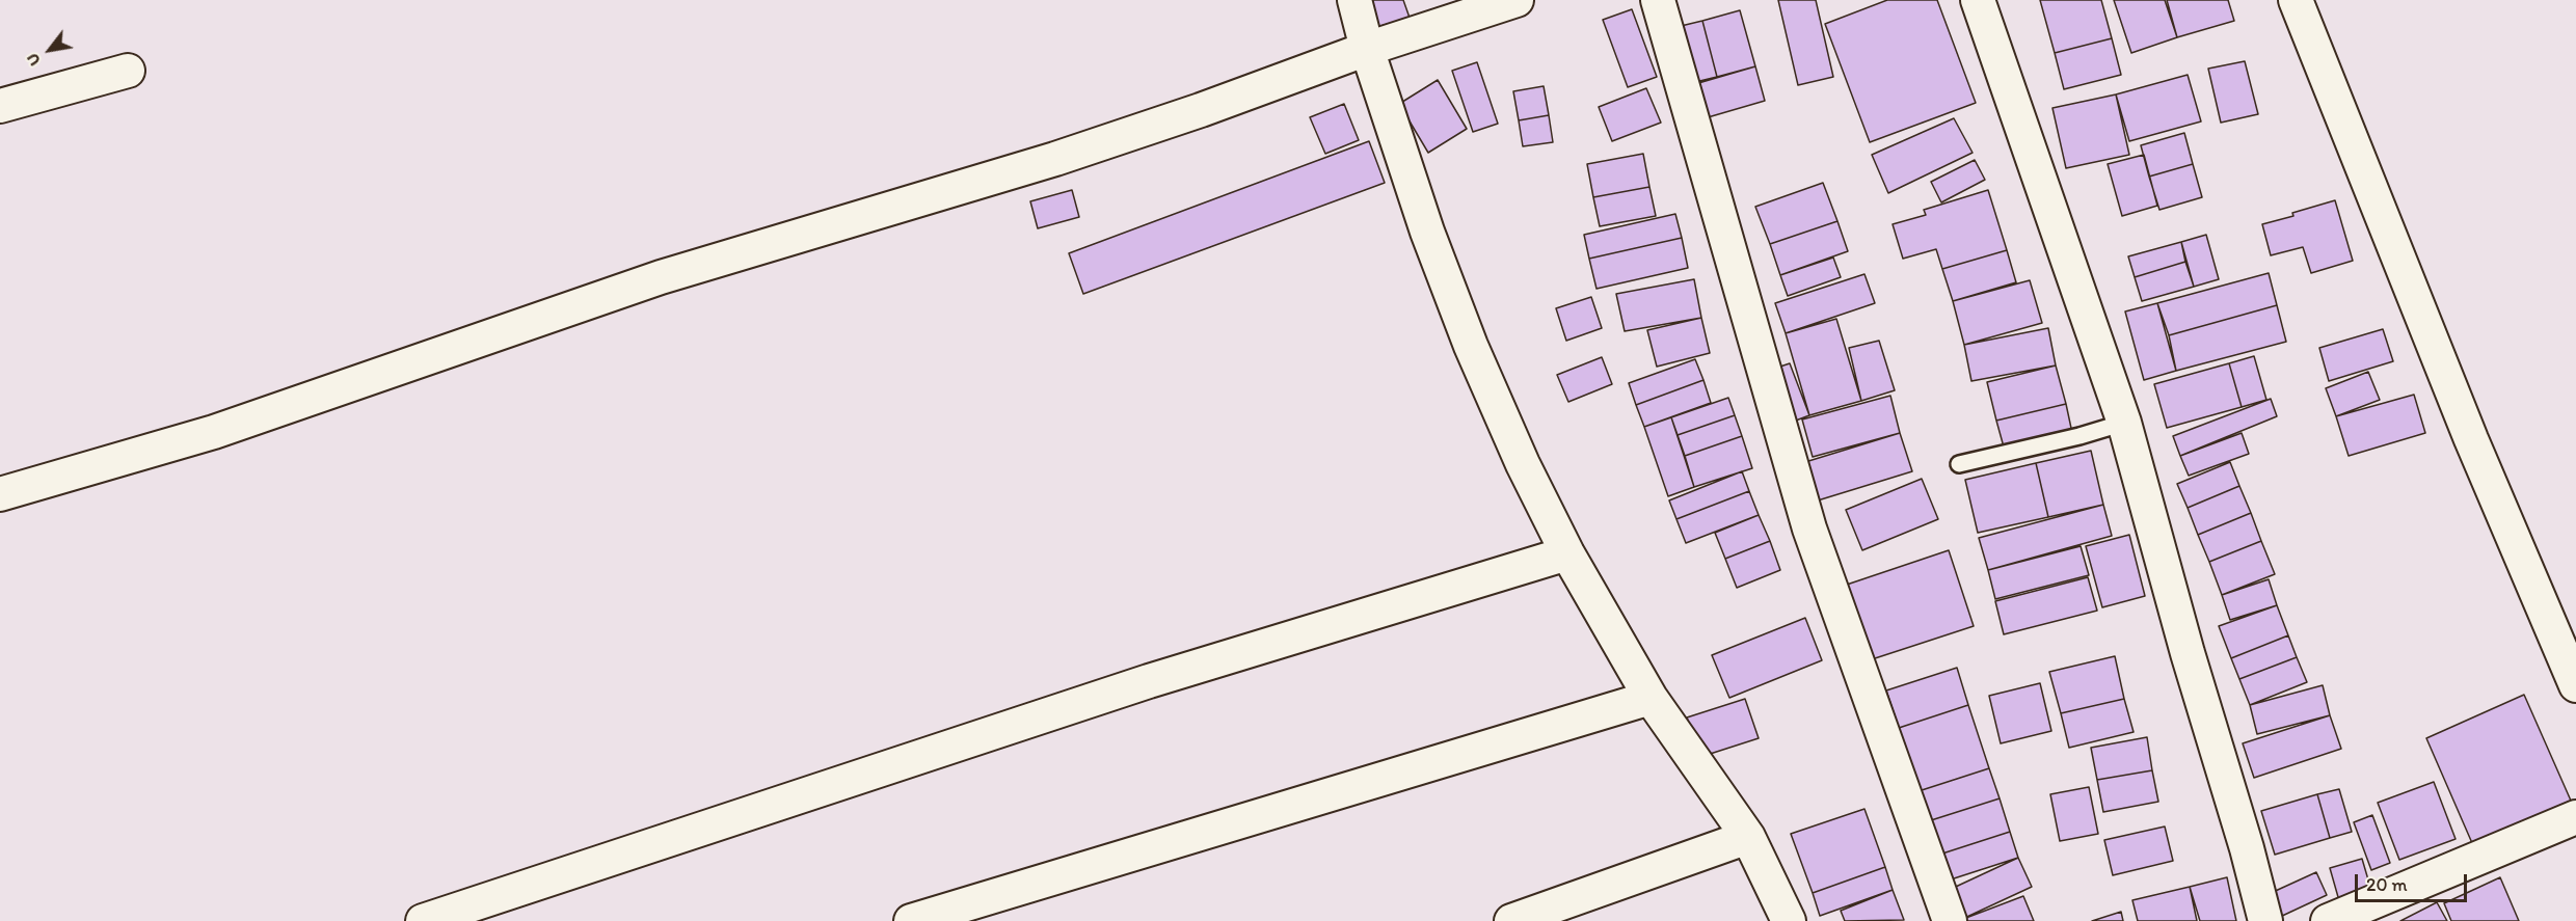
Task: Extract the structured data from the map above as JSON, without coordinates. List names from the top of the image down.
{
  "scale_bar": "20 m",
  "north": "bottom left"
}
